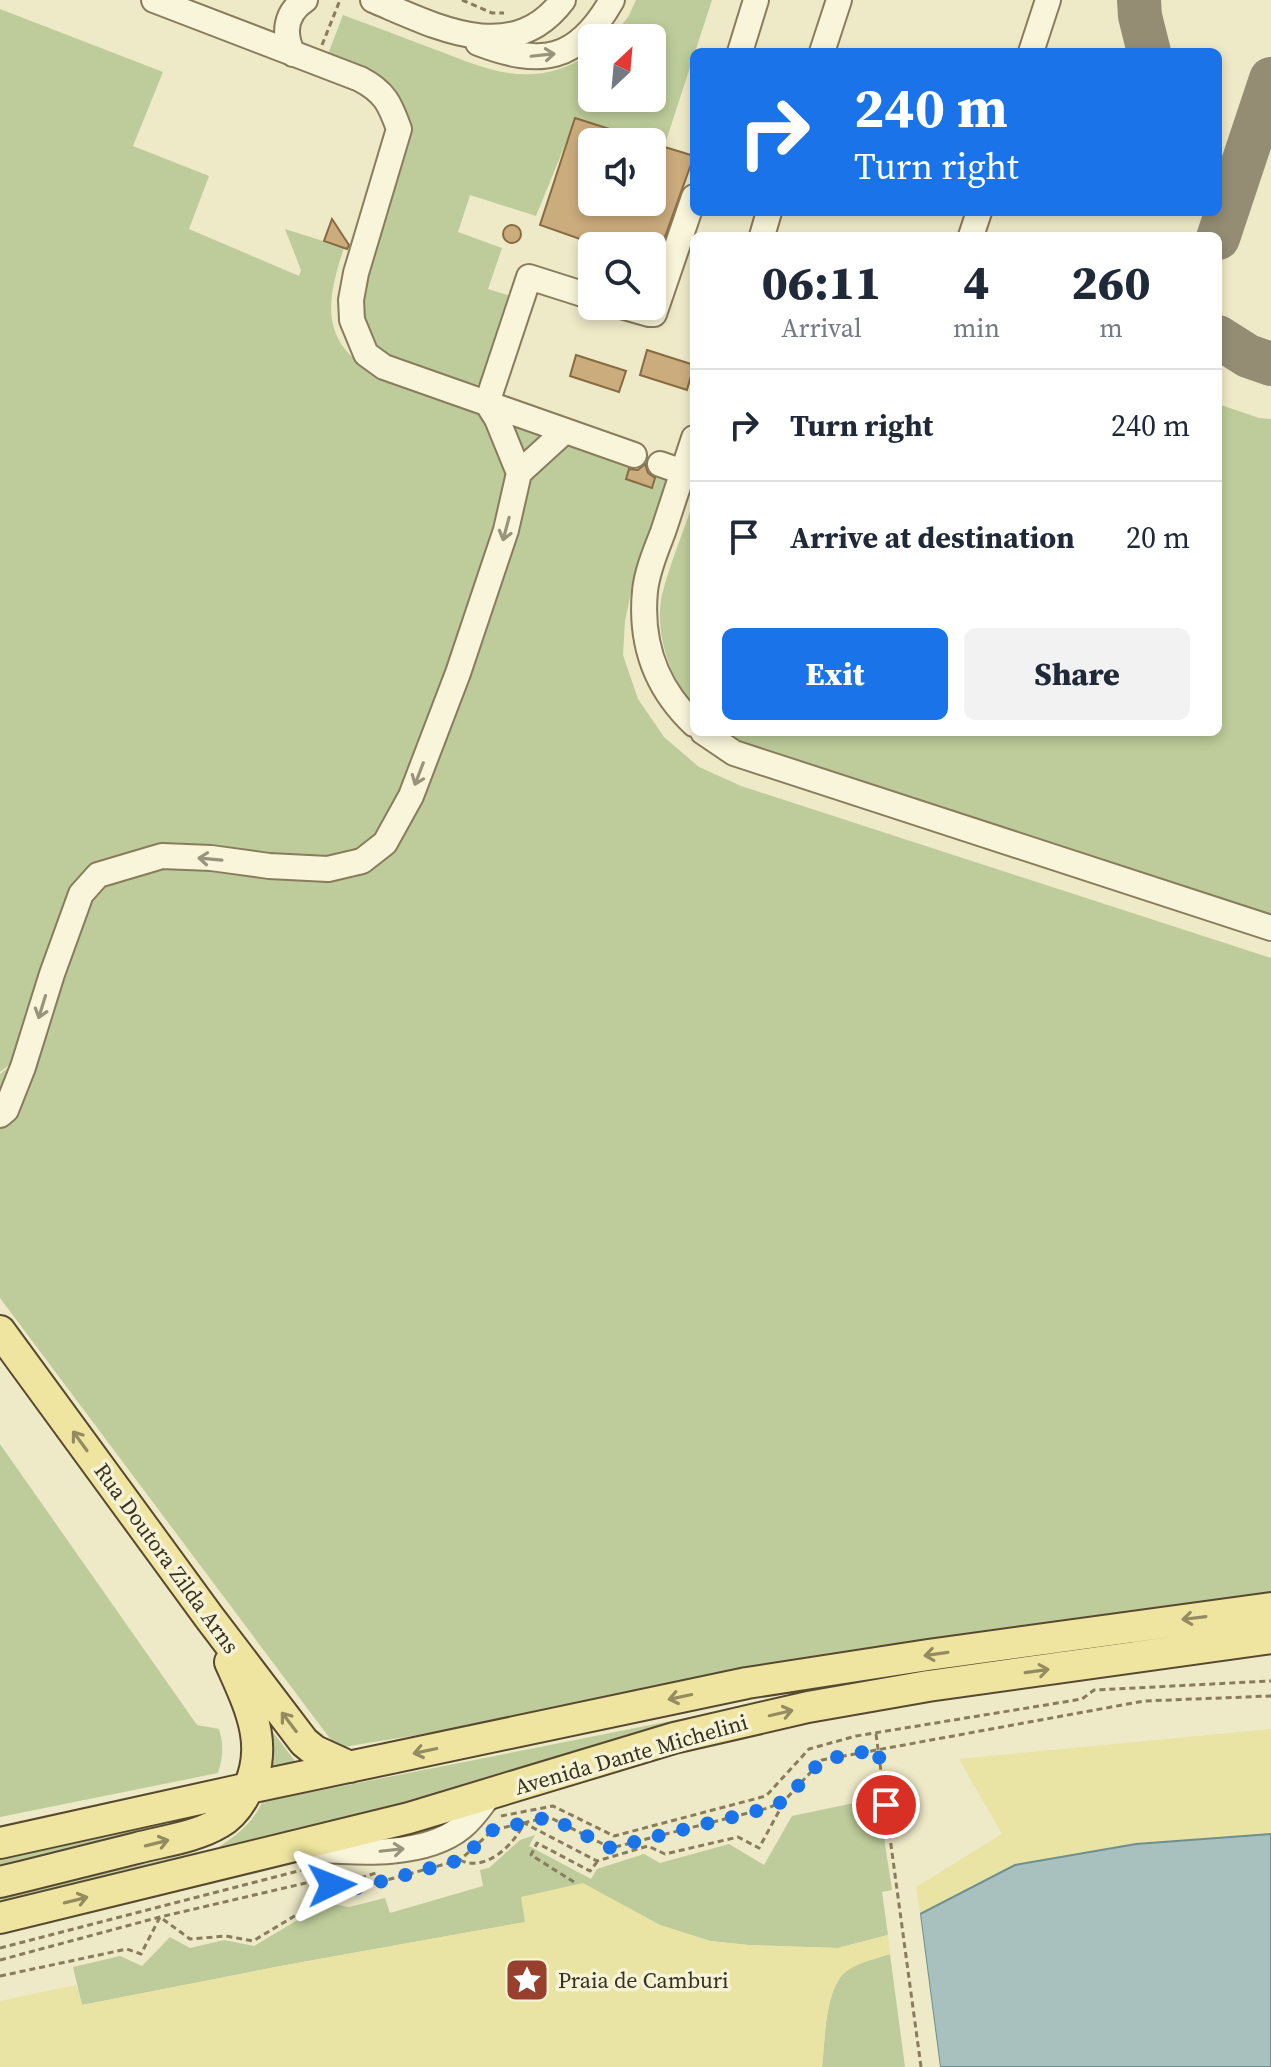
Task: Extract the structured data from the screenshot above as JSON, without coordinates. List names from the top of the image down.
{
  "streets": {
    "main road": ["Rua Doutora Zilda Arns", "Avenida Dante Michelini"]
  },
  "crossings": [
    ["Rua Doutora Zilda Arns", "Avenida Dante Michelini"]
  ],
  "one_way": ["Rua Doutora Zilda Arns"],
  "places": {
    "place": ["Praia de Camburi"]
  },
  "north": "top right",
  "page": {
    "turn": ["240 m", "Turn right"],
    "eta": [
      "06:11",
      "Arrival",
      "4",
      "min",
      "260",
      "m"
    ],
    "list": [
      {
        "name": "Turn right",
        "value": "240 m"
      },
      {
        "name": "Arrive at destination",
        "value": "20 m"
      }
    ],
    "buttons": ["Exit", "Share"]
  }
}
